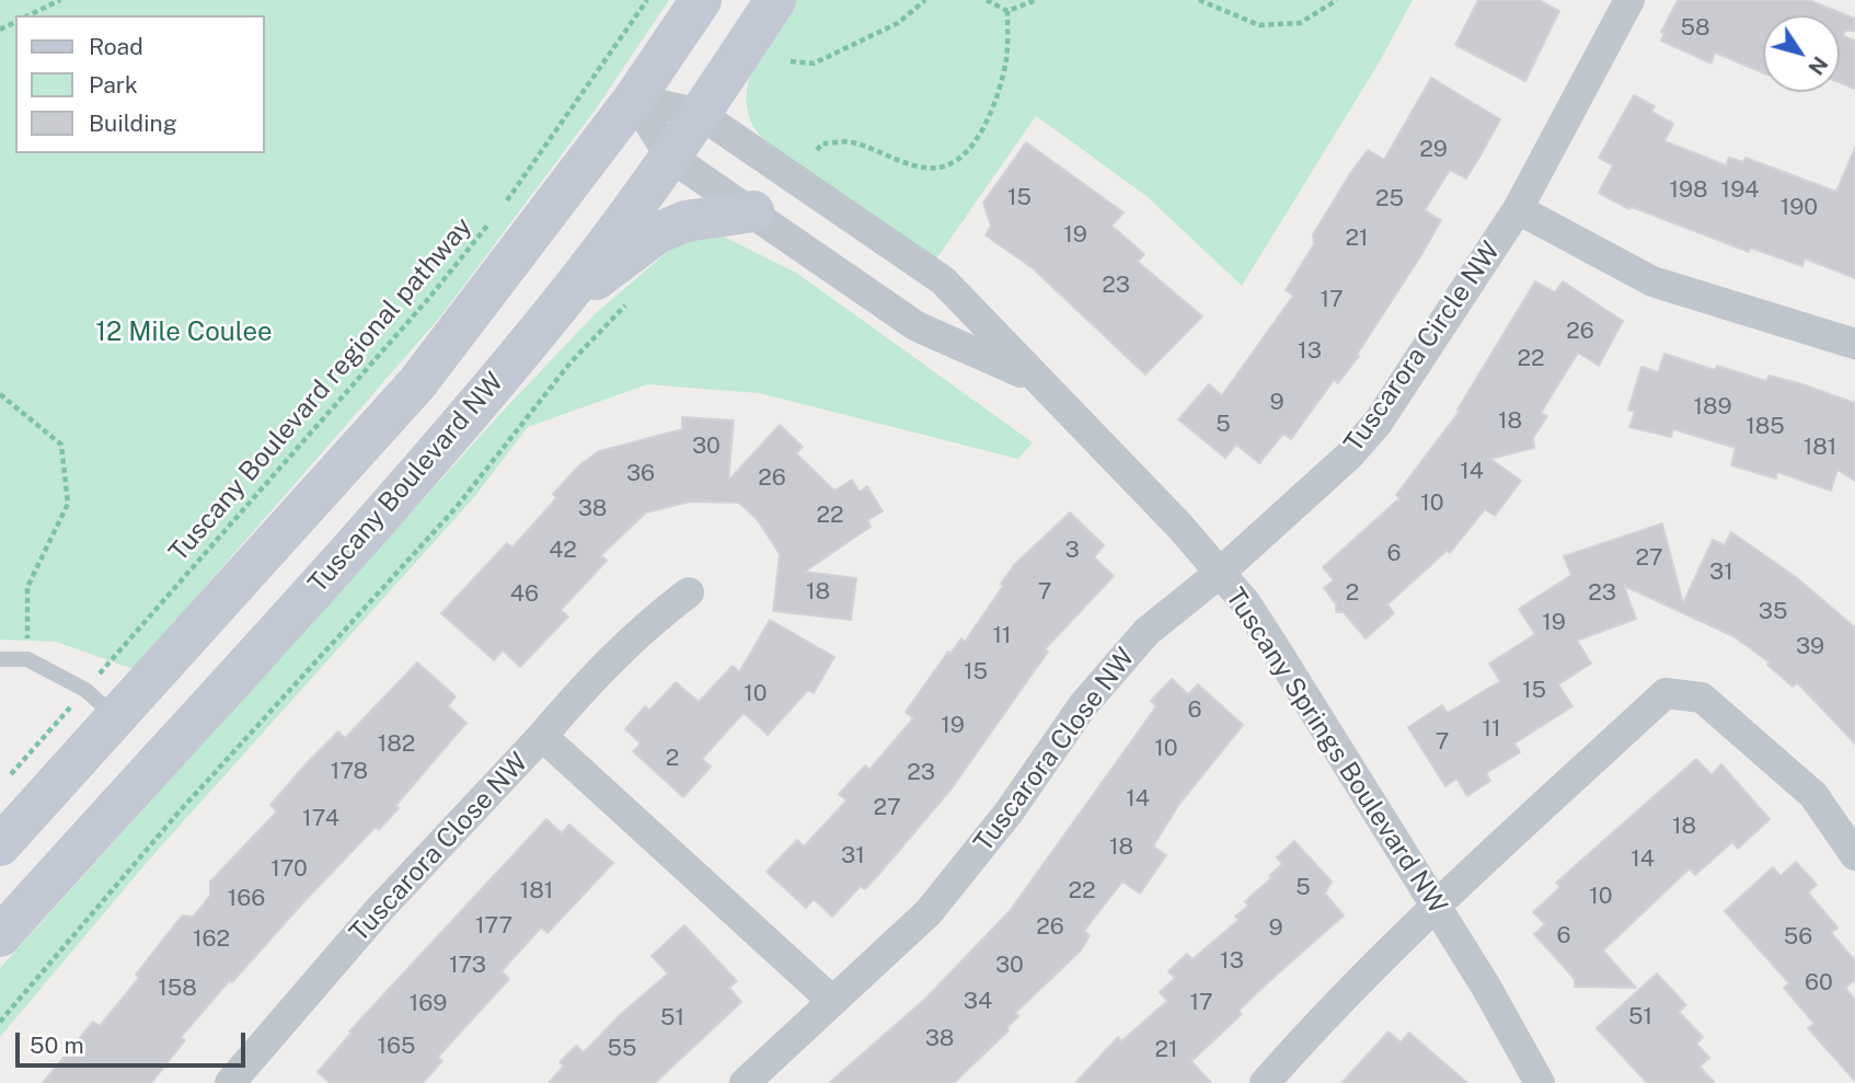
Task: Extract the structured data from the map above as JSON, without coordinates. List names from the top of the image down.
{
  "streets": {
    "street": [
      "Tuscarora Circle NW",
      "Tuscany Boulevard NW",
      "Tuscarora Close NW",
      "Tuscany Springs Boulevard NW"
    ],
    "path": ["Tuscany Boulevard regional pathway"]
  },
  "crossings": [
    ["Tuscarora Circle NW", "Tuscarora Close NW"],
    ["Tuscarora Circle NW", "Tuscany Springs Boulevard NW"],
    ["Tuscany Boulevard NW", "Tuscany Springs Boulevard NW"],
    ["Tuscarora Close NW", "Tuscany Springs Boulevard NW"]
  ],
  "parks": ["12 Mile Coulee"],
  "house_numbers": [
    "58",
    "29",
    "198",
    "194",
    "15",
    "25",
    "190",
    "19",
    "21",
    "23",
    "17",
    "26",
    "13",
    "22",
    "9",
    "189",
    "18",
    "5",
    "185",
    "30",
    "181",
    "14",
    "36",
    "26",
    "10",
    "38",
    "22",
    "42",
    "3",
    "6",
    "27",
    "31",
    "18",
    "7",
    "2",
    "23",
    "46",
    "35",
    "19",
    "11",
    "39",
    "15",
    "15",
    "10",
    "6",
    "19",
    "11",
    "7",
    "182",
    "10",
    "2",
    "178",
    "23",
    "14",
    "27",
    "174",
    "18",
    "18",
    "31",
    "14",
    "170",
    "5",
    "181",
    "22",
    "10",
    "166",
    "177",
    "26",
    "9",
    "6",
    "56",
    "162",
    "13",
    "173",
    "30",
    "60",
    "158",
    "34",
    "17",
    "169",
    "51",
    "51",
    "38",
    "165",
    "55",
    "21"
  ],
  "legend": ["Road", "Park", "Building"],
  "scale_bar": "50 m",
  "north": "bottom right"
}
